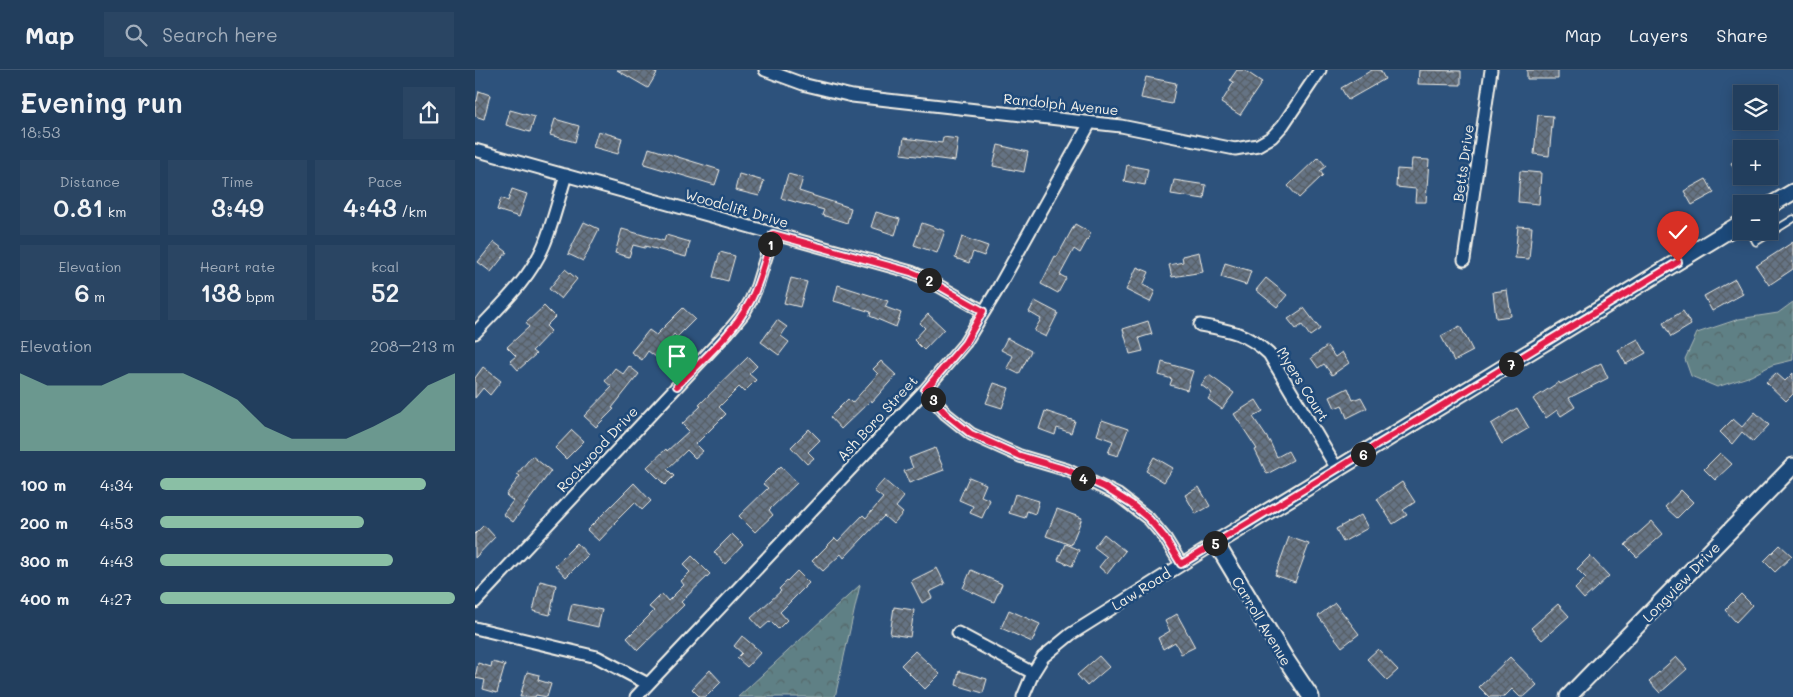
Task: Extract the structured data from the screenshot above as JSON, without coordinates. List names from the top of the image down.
{
  "streets": {
    "street": [
      "Randolph Avenue",
      "Betts Drive",
      "Woodclift Drive",
      "Myers Court",
      "Ash Boro Street",
      "Rockwood Drive",
      "Longview Drive",
      "Law Road",
      "Carroll Avenue"
    ]
  },
  "crossings": [
    ["Randolph Avenue", "Ash Boro Street"],
    ["Woodclift Drive", "Ash Boro Street"],
    ["Woodclift Drive", "Rockwood Drive"],
    ["Myers Court", "Law Road"],
    ["Law Road", "Carroll Avenue"]
  ],
  "page": {
    "header": "Map",
    "search": "Search here",
    "nav": ["Map", "Layers", "Share"],
    "heading": ["Evening run", "18:53"],
    "map_buttons": ["+", "−"],
    "stats": [
      ["Distance", "0.81 km"],
      ["Time", "3:49"],
      ["Pace", "4:43 /km"],
      ["Elevation", "6 m"],
      ["Heart rate", "138 bpm"],
      ["kcal", "52"]
    ],
    "pins": [
      "1",
      "2",
      "7",
      "3",
      "6",
      "4",
      "5"
    ],
    "chart": ["Elevation", "208–213 m"],
    "list": [
      {
        "name": "100 m",
        "note": "4:34"
      },
      {
        "name": "200 m",
        "note": "4:53"
      },
      {
        "name": "300 m",
        "note": "4:43"
      },
      {
        "name": "400 m",
        "note": "4:27"
      }
    ]
  }
}
